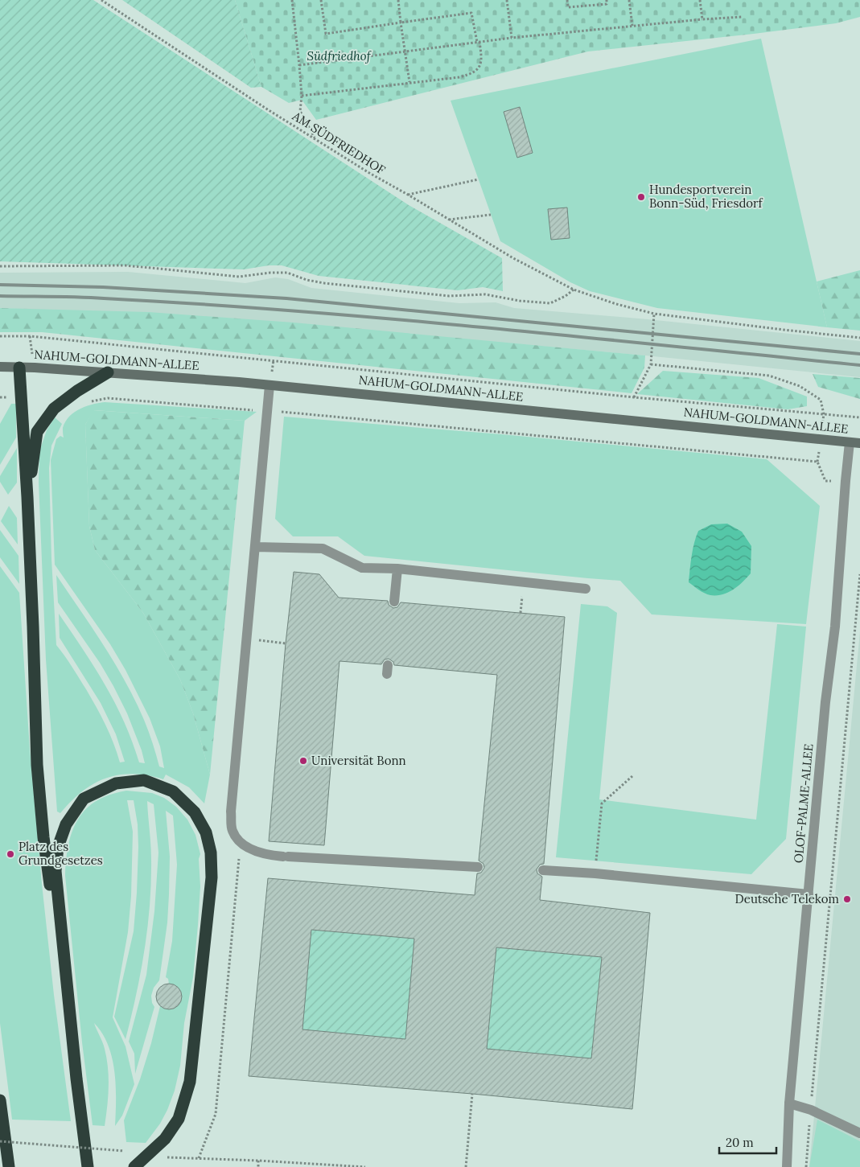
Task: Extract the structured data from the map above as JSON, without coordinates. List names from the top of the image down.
{
  "streets": {
    "main road": ["NAHUM-GOLDMANN-ALLEE"],
    "street": ["OLOF-PALME-ALLEE"],
    "path": ["AM SÜDFRIEDHOF"]
  },
  "crossings": [
    ["NAHUM-GOLDMANN-ALLEE", "OLOF-PALME-ALLEE"]
  ],
  "parks": ["Südfriedhof"],
  "places": [
    "Hundesportverein Bonn-Süd, Friesdorf",
    "Universität Bonn",
    "Platz des Grundgesetzes",
    "Deutsche Telekom"
  ],
  "scale_bar": "20 m"
}
